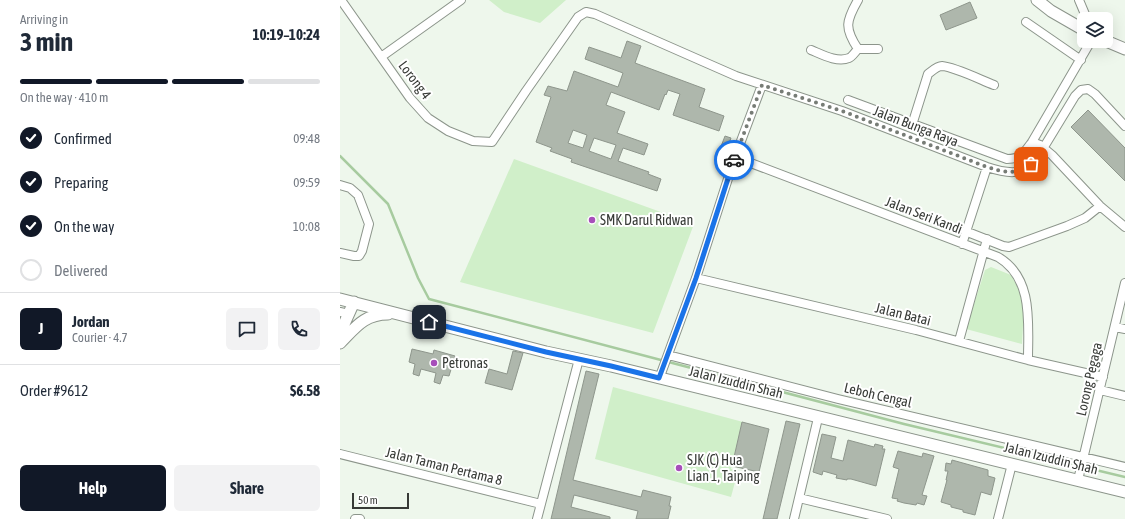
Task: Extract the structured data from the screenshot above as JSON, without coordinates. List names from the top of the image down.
{
  "streets": {
    "main road": ["Jalan Izuddin Shah"],
    "street": [
      "Lorong 4",
      "Jalan Bunga Raya",
      "Jalan Seri Kandi",
      "Jalan Batai",
      "Lorong Pegaga",
      "Leboh Cengal",
      "Jalan Taman Pertama 8"
    ]
  },
  "crossings": [
    ["Lorong 4", "Jalan Bunga Raya"],
    ["Jalan Seri Kandi", "Jalan Batai"],
    ["Jalan Batai", "Lorong Pegaga"],
    ["Lorong Pegaga", "Jalan Izuddin Shah"],
    ["Lorong Pegaga", "Leboh Cengal"],
    ["Jalan Izuddin Shah", "Leboh Cengal"]
  ],
  "places": ["SMK Darul Ridwan", "Petronas", "SJK (C) Hua Lian 1, Taiping"],
  "scale_bar": "50 m",
  "page": {
    "heading": ["3 min", "Arriving in", "10:19–10:24"],
    "panel": [
      "Jordan",
      "Courier · 4.7",
      "Order #9612",
      "$6.58"
    ],
    "bar": "On the way · 410 m",
    "list": [
      ["Confirmed", "09:48"],
      ["Preparing", "09:59"],
      ["On the way", "10:08"],
      "Delivered"
    ],
    "round": "J",
    "buttons": ["Help", "Share"],
    "scale": "50 m"
  }
}
